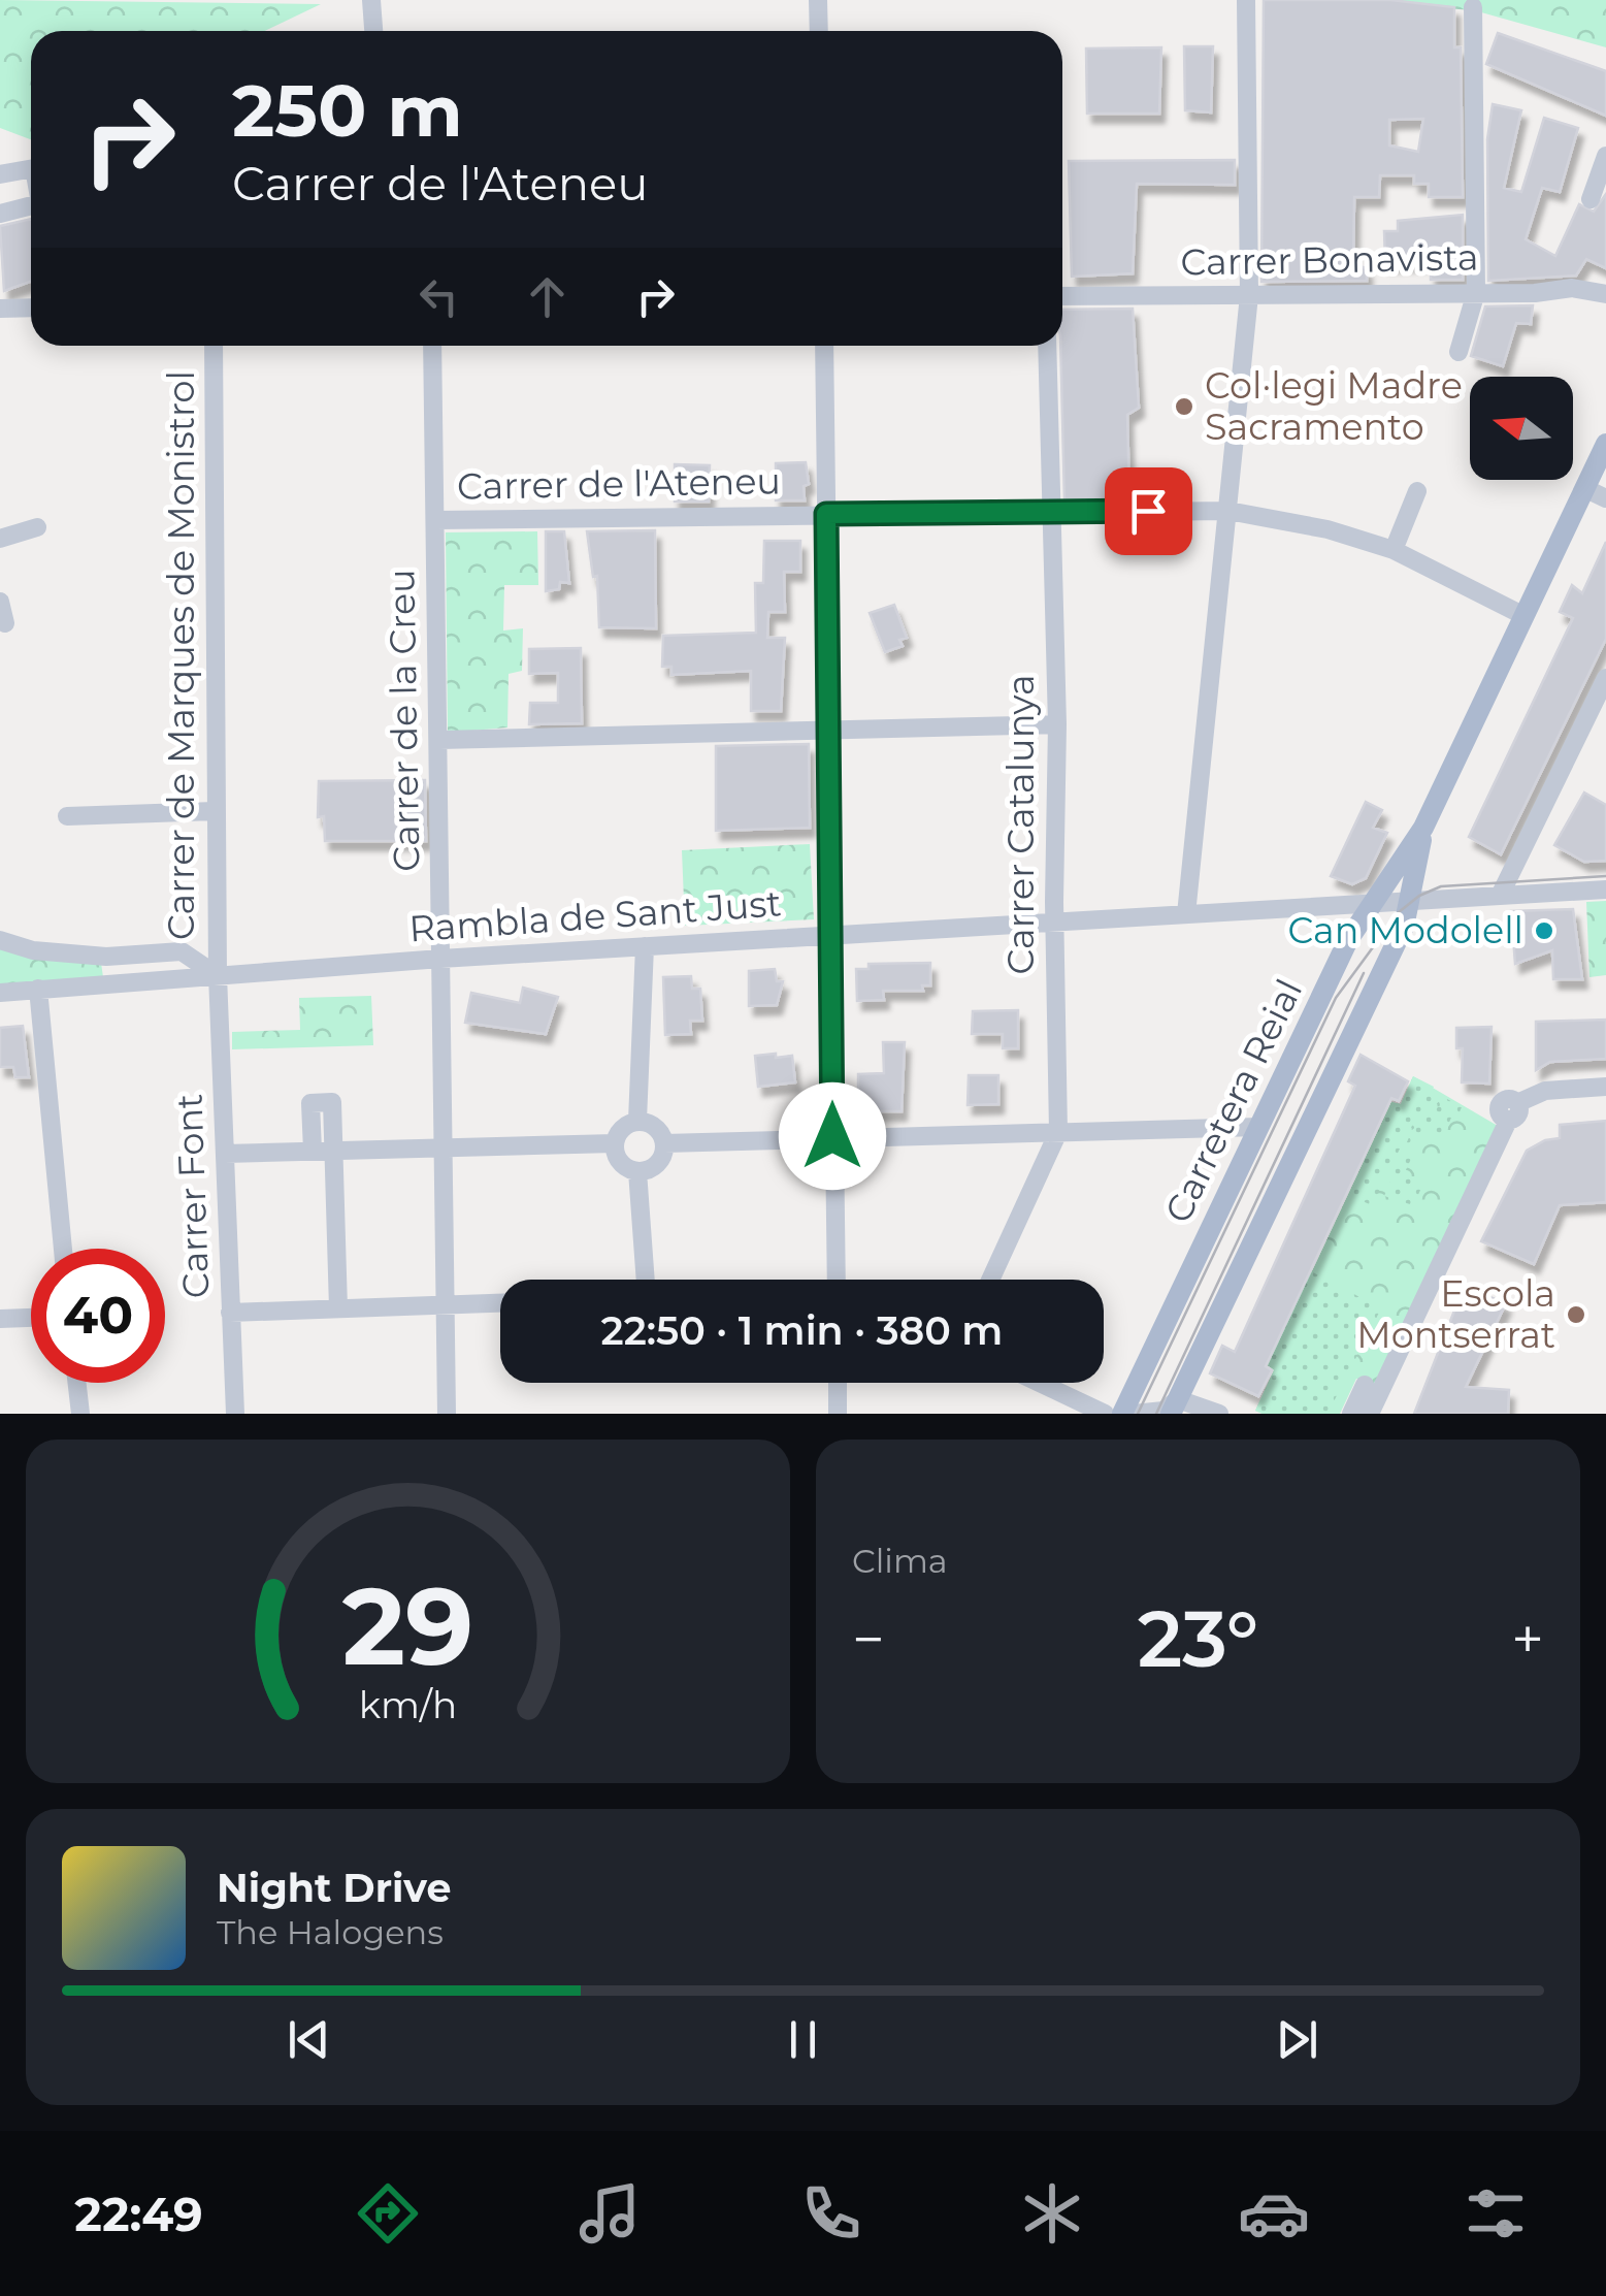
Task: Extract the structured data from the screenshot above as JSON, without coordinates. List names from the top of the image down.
{
  "streets": {
    "main road": ["Carretera Reial"],
    "street": [
      "Carrer Bonavista",
      "Carrer de l'Ateneu",
      "Carrer de Marques de Monistrol",
      "Carrer de la Creu",
      "Carrer Catalunya",
      "Rambla de Sant Just",
      "Carrer Font"
    ]
  },
  "crossings": [
    ["Carrer de l'Ateneu", "Carrer de la Creu"],
    ["Carrer de l'Ateneu", "Carrer Catalunya"],
    ["Carrer de l'Ateneu", "Carretera Reial"],
    ["Carrer de Marques de Monistrol", "Rambla de Sant Just"],
    ["Carrer de Marques de Monistrol", "Carrer Font"],
    ["Carrer de la Creu", "Rambla de Sant Just"],
    ["Carrer Catalunya", "Rambla de Sant Just"],
    ["Rambla de Sant Just", "Carretera Reial"],
    ["Rambla de Sant Just", "Carrer Font"]
  ],
  "places": ["Col·legi Madre Sacramento", "Can Modolell", "Escola Montserrat"],
  "north": "left",
  "page": {
    "turn": ["250 m", "Carrer de l'Ateneu"],
    "limit": "40",
    "trip": "22:50 · 1 min · 380 m",
    "tile": "Clima",
    "heat": ["−", "23°", "+"],
    "song": ["Night Drive", "The Halogens"],
    "tabs": "22:49",
    "gauge": ["29", "km/h"]
  }
}
